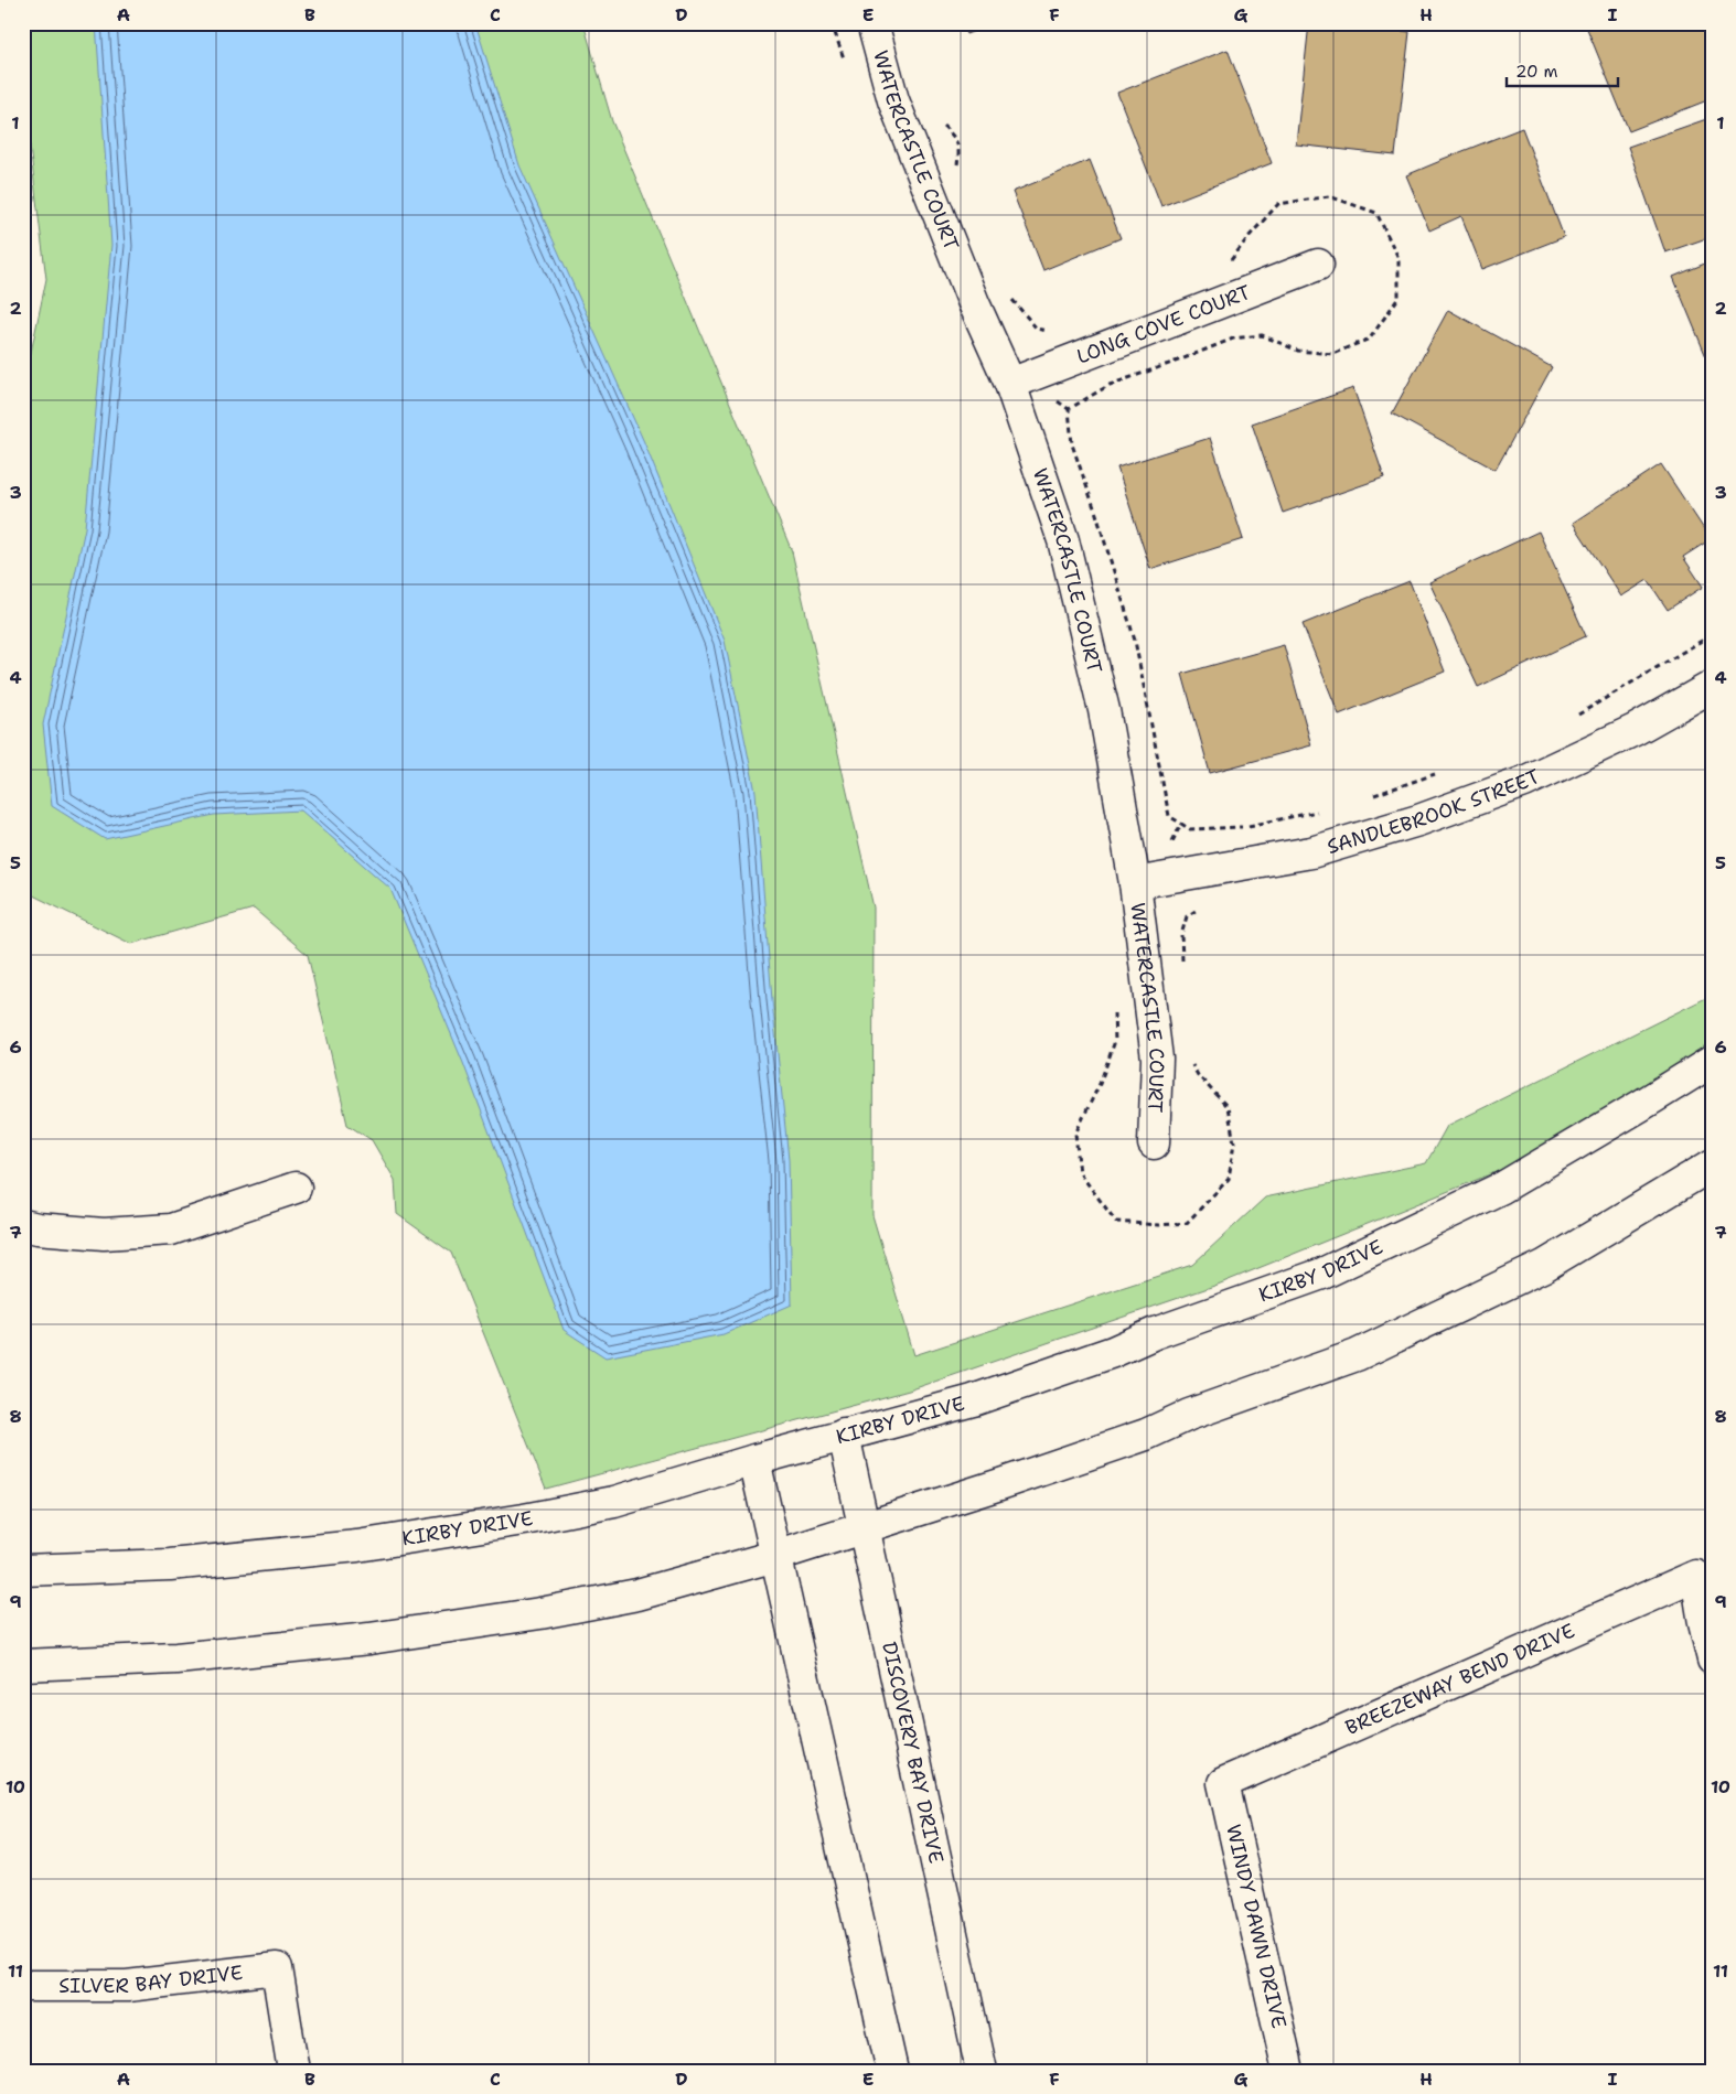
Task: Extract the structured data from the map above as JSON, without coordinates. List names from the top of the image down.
{
  "streets": {
    "street": [
      "WATERCASTLE COURT",
      "LONG COVE COURT",
      "SANDLEBROOK STREET",
      "KIRBY DRIVE",
      "BREEZEWAY BEND DRIVE",
      "DISCOVERY BAY DRIVE",
      "WINDY DAWN DRIVE",
      "SILVER BAY DRIVE"
    ]
  },
  "crossings": [
    ["WATERCASTLE COURT", "LONG COVE COURT"],
    ["WATERCASTLE COURT", "SANDLEBROOK STREET"],
    ["KIRBY DRIVE", "DISCOVERY BAY DRIVE"],
    ["BREEZEWAY BEND DRIVE", "WINDY DAWN DRIVE"]
  ],
  "scale_bar": "20 m",
  "grid": {
    "columns": [
      "A",
      "B",
      "C",
      "D",
      "E",
      "F",
      "G",
      "H",
      "I"
    ],
    "rows": [
      "1",
      "2",
      "3",
      "4",
      "5",
      "6",
      "7",
      "8",
      "9",
      "10",
      "11"
    ]
  }
}
